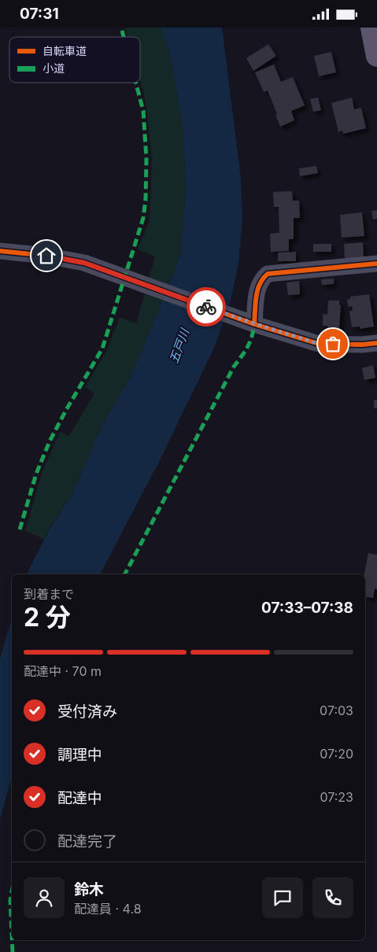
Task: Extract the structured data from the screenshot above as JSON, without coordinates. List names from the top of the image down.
{
  "water": ["五戸川"],
  "legend": ["自転車道", "小道"],
  "page": {
    "status": "07:31",
    "heading": ["2 分", "到着まで", "07:33–07:38"],
    "panel": ["鈴木", "配達員 · 4.8"],
    "bar": "配達中 · 70 m",
    "list": [
      ["受付済み", "07:03"],
      ["調理中", "07:20"],
      ["配達中", "07:23"],
      "配達完了"
    ]
  }
}
